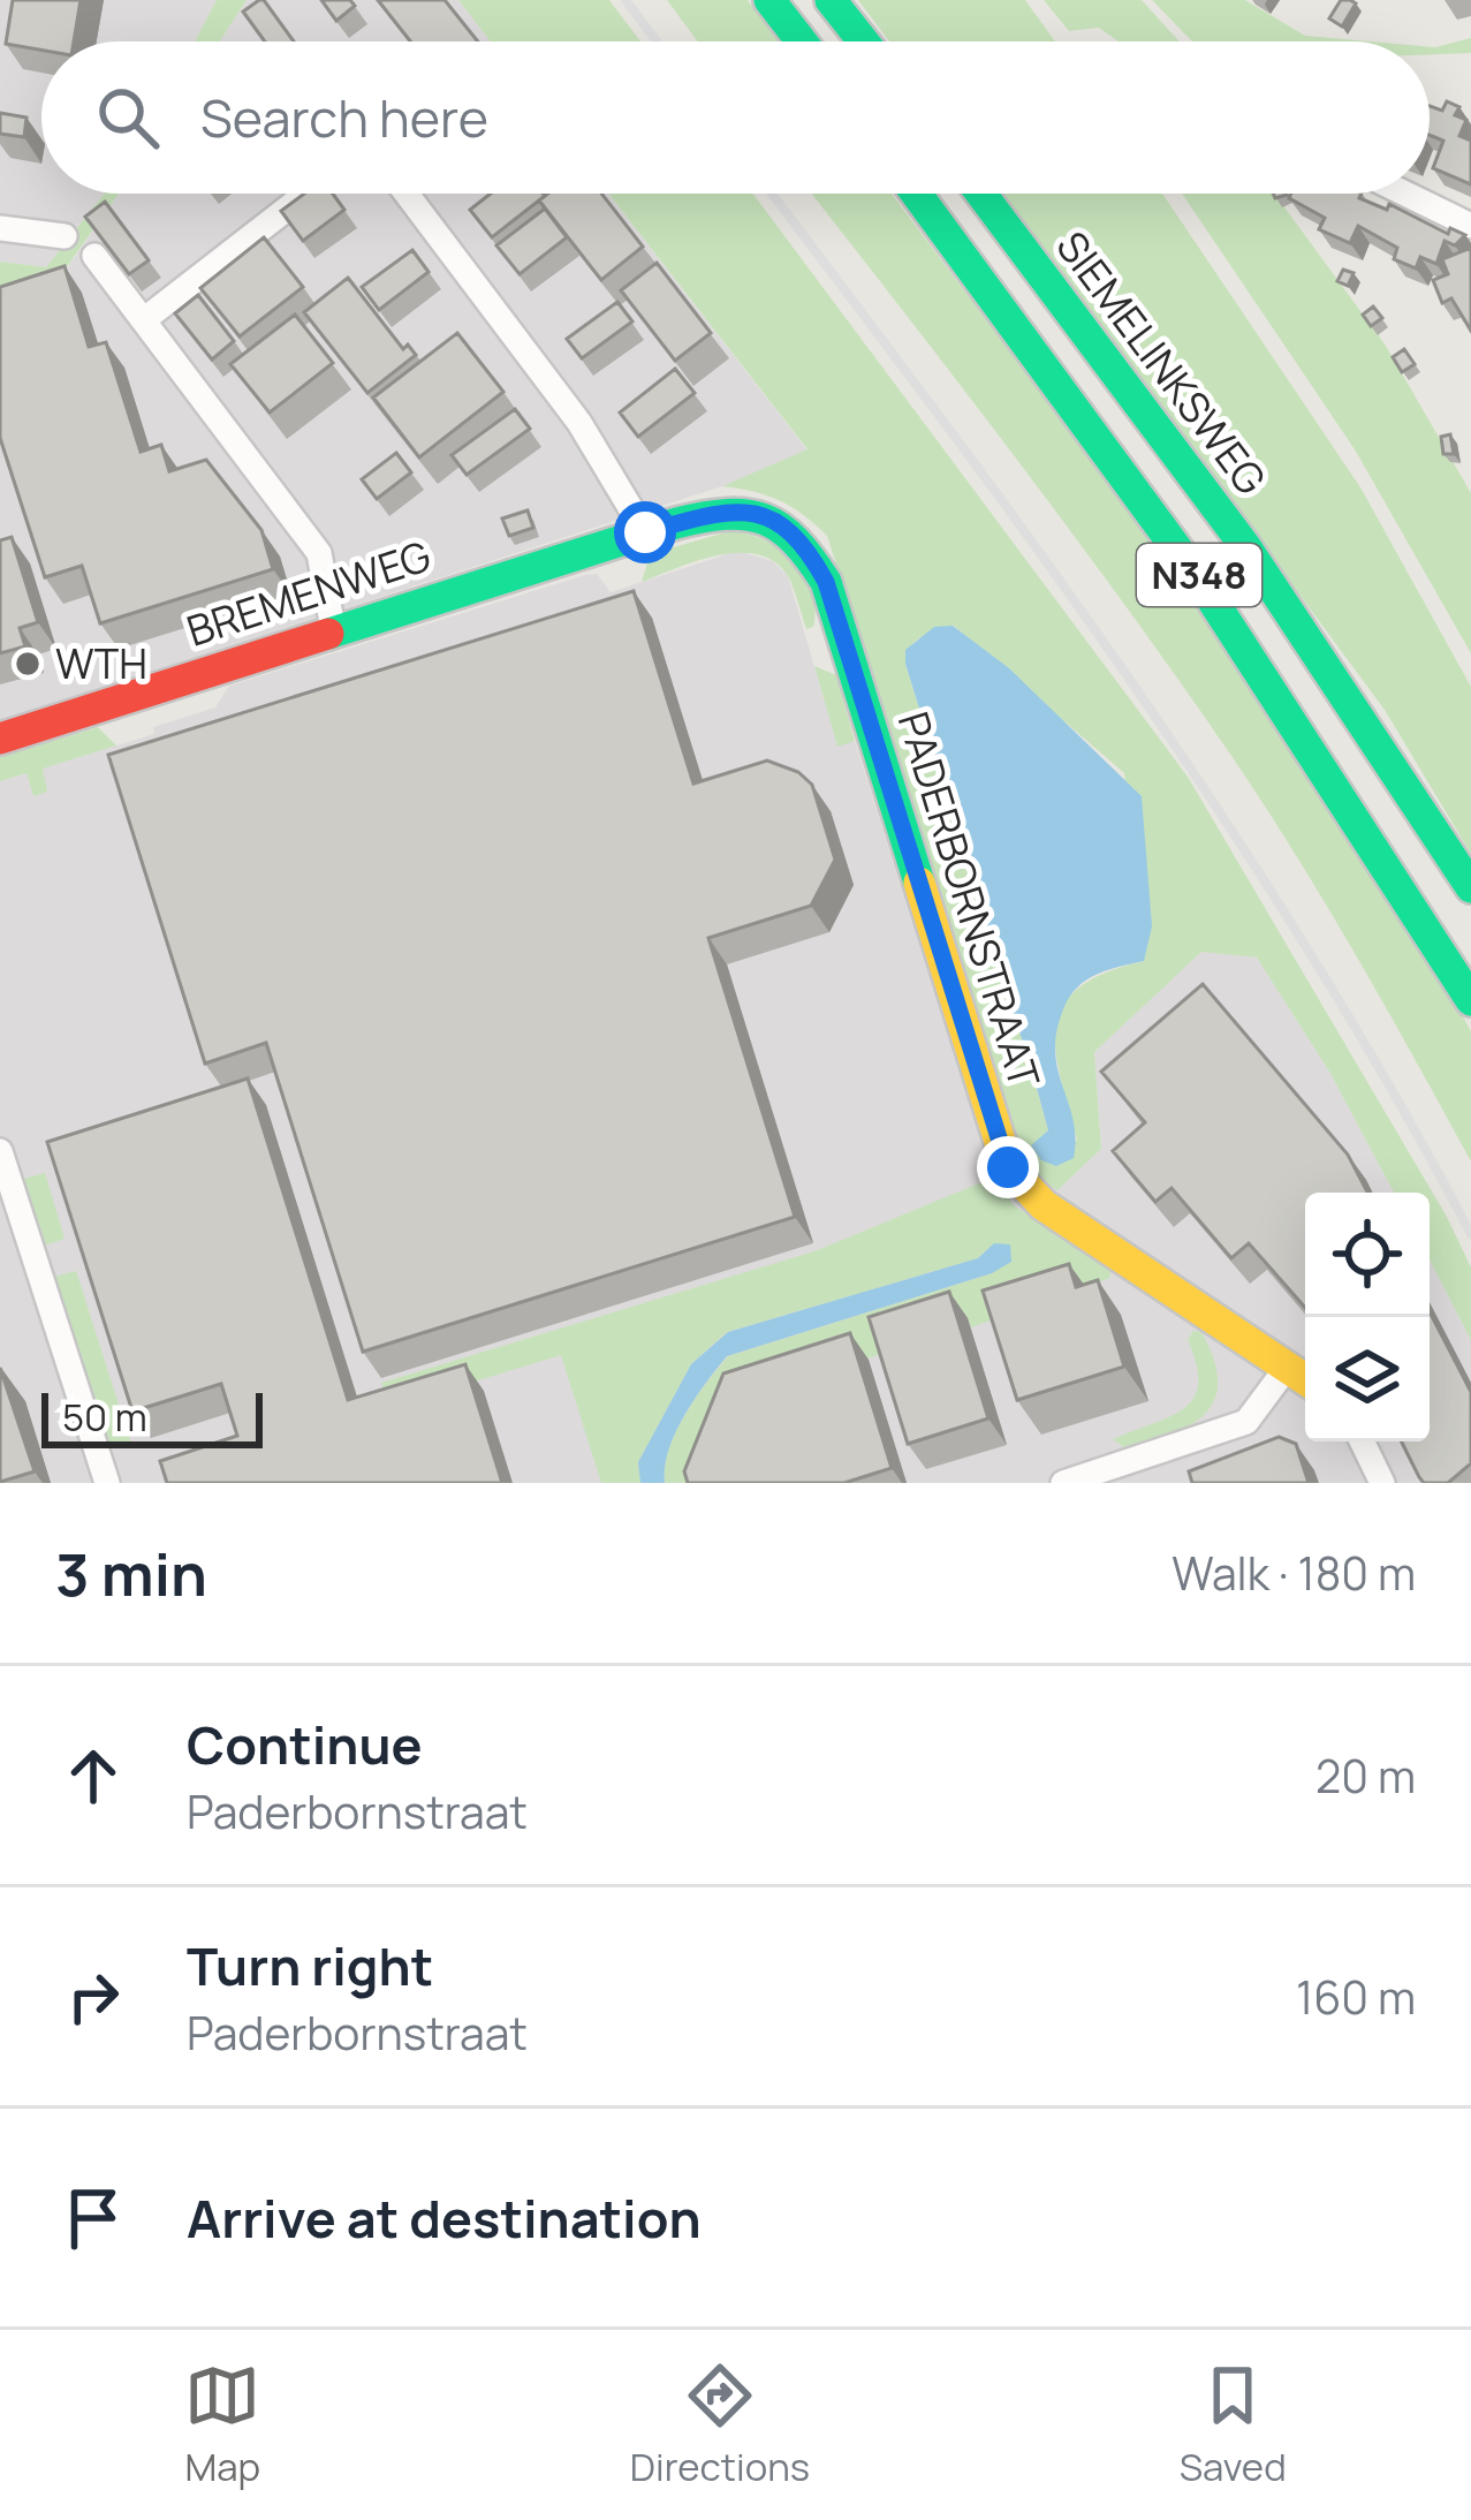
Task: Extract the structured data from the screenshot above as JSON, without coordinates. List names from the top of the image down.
{
  "streets": {
    "main road": [
      "SIEMELINKSWEG",
      "N348",
      "BREMENWEG",
      "PADERBORNSTRAAT"
    ]
  },
  "crossings": [
    ["BREMENWEG", "PADERBORNSTRAAT"]
  ],
  "places": ["WTH"],
  "scale_bar": "50 m",
  "page": {
    "search": "Search here",
    "scale": "50 m",
    "heading": ["3 min", "Walk · 180 m"],
    "list": [
      ["Continue", "Paderbornstraat", "20 m"],
      ["Turn right", "Paderbornstraat", "160 m"],
      "Arrive at destination"
    ],
    "nav": ["Map", "Directions", "Saved"]
  }
}
